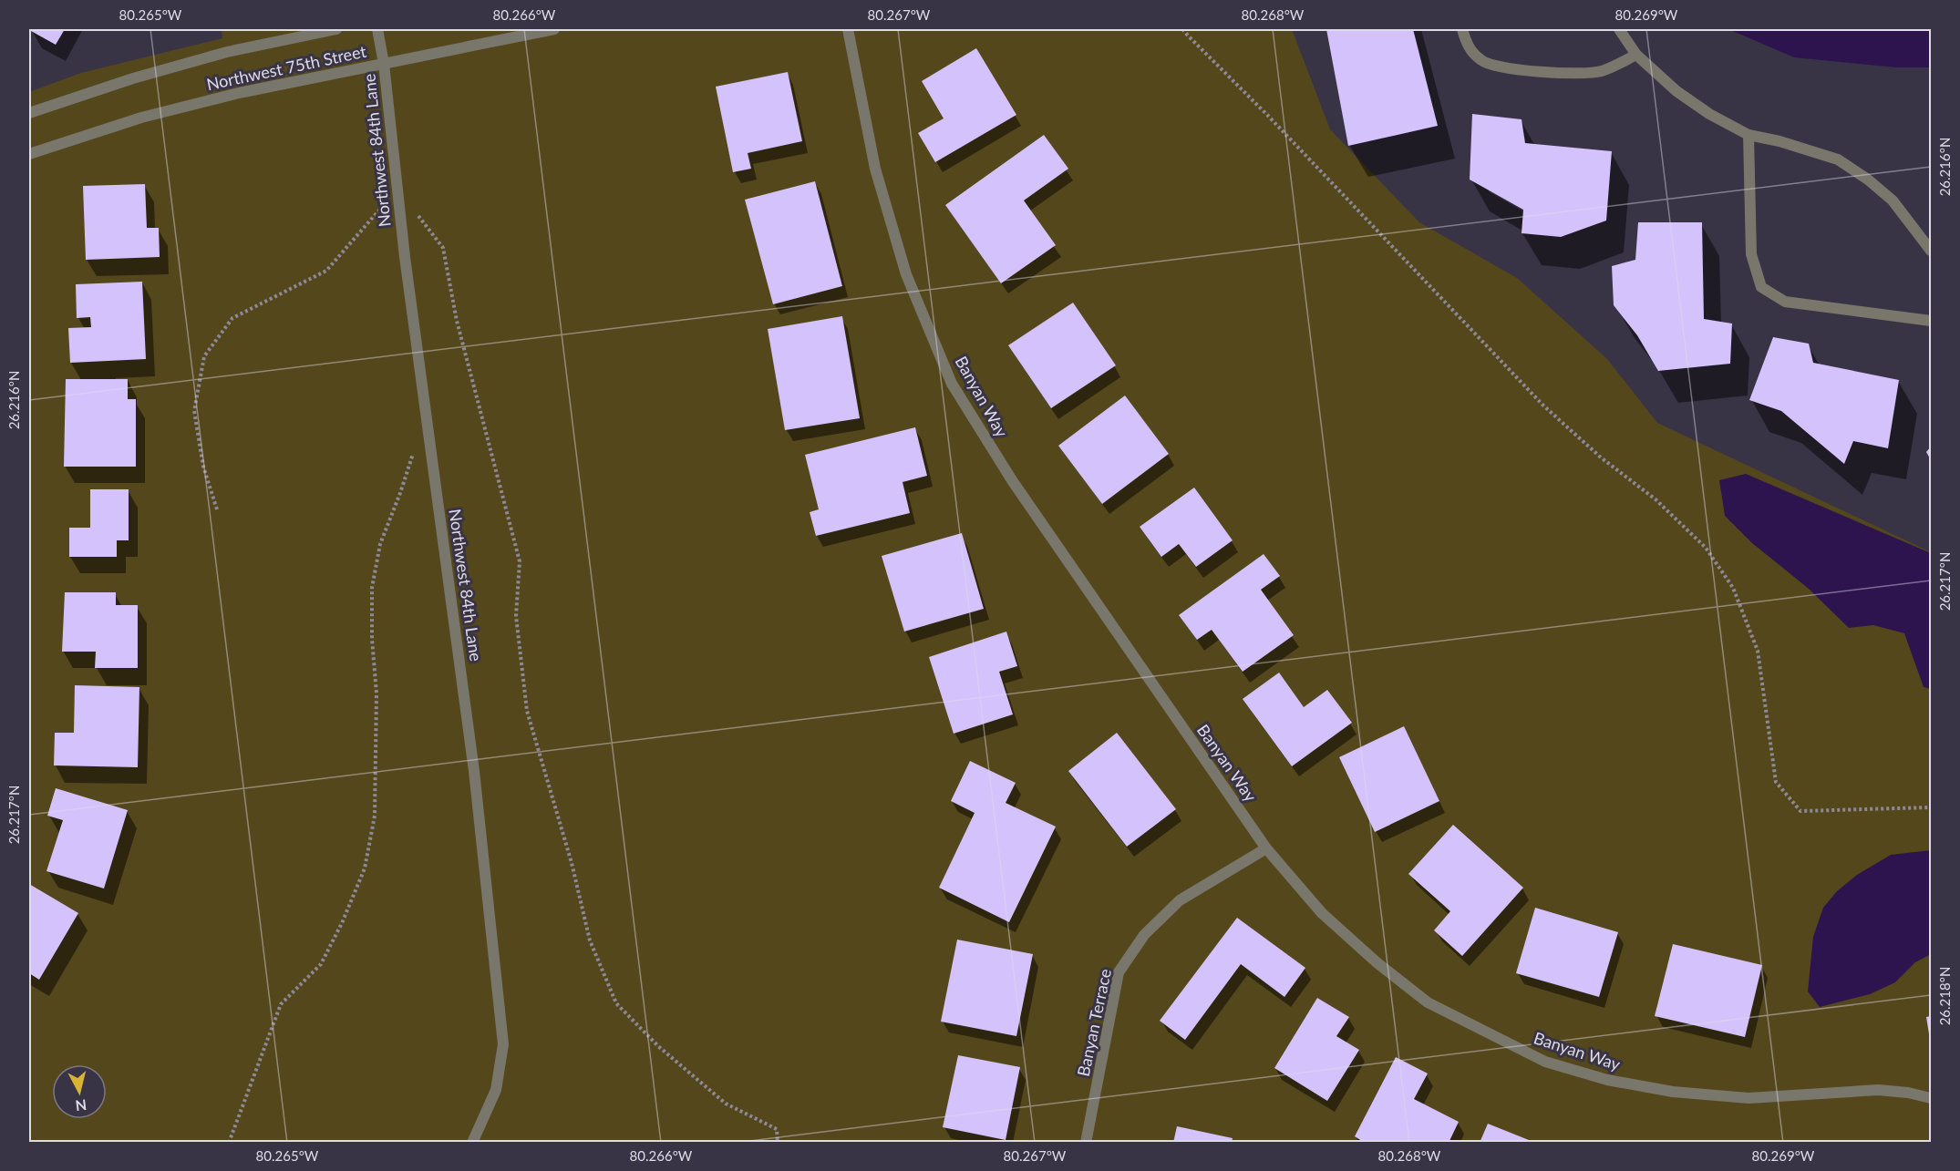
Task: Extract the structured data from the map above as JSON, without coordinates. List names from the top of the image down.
{
  "streets": {
    "street": [
      "Northwest 75th Street",
      "Northwest 84th Lane",
      "Banyan Way",
      "Banyan Terrace"
    ]
  },
  "crossings": [
    ["Northwest 75th Street", "Northwest 84th Lane"],
    ["Banyan Way", "Banyan Terrace"]
  ],
  "north": "bottom",
  "coordinates": [
    "80.265°W",
    "80.266°W",
    "80.267°W",
    "80.268°W",
    "80.269°W",
    "26.216°N",
    "26.217°N",
    "26.218°N"
  ]
}
